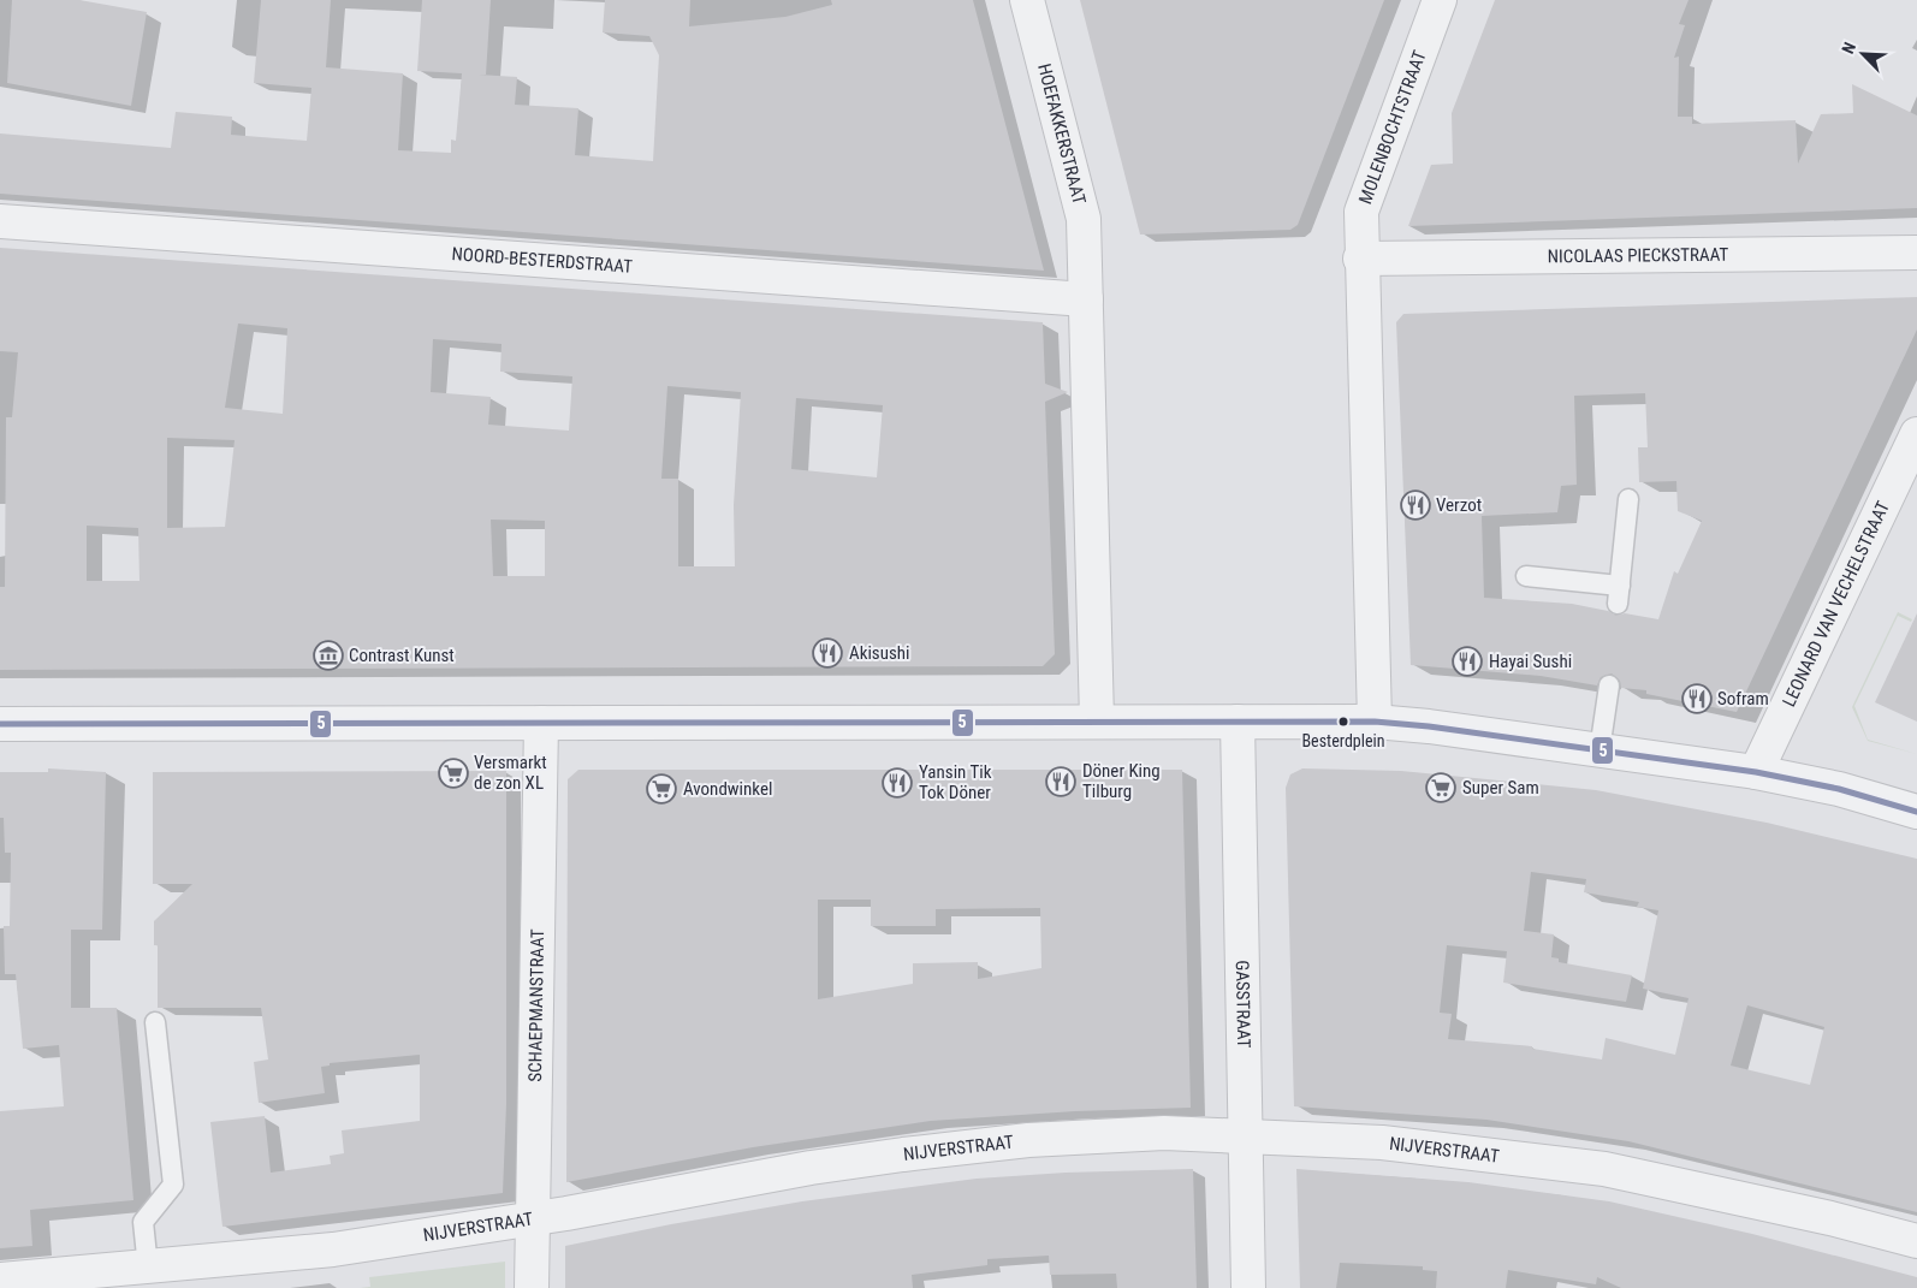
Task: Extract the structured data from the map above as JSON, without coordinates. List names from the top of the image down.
{
  "streets": {
    "street": [
      "MOLENBOCHTSTRAAT",
      "HOEFAKKERSTRAAT",
      "NICOLAAS PIECKSTRAAT",
      "NOORD-BESTERDSTRAAT",
      "LEONARD VAN VECHELSTRAAT",
      "GASSTRAAT",
      "SCHAEPMANSTRAAT",
      "NIJVERSTRAAT"
    ]
  },
  "crossings": [
    ["MOLENBOCHTSTRAAT", "NICOLAAS PIECKSTRAAT"],
    ["HOEFAKKERSTRAAT", "NOORD-BESTERDSTRAAT"],
    ["GASSTRAAT", "NIJVERSTRAAT"],
    ["SCHAEPMANSTRAAT", "NIJVERSTRAAT"]
  ],
  "places": {
    "restaurant": [
      "Verzot",
      "Akisushi",
      "Hayai Sushi",
      "Sofram",
      "Döner King Tilburg",
      "Yansin Tik Tok Döner"
    ],
    "museum": ["Contrast Kunst"],
    "other": ["Besterdplein"],
    "supermarket": ["Versmarkt de zon XL", "Super Sam", "Avondwinkel"]
  },
  "lines": ["transit line 5"],
  "north": "top left"
}
